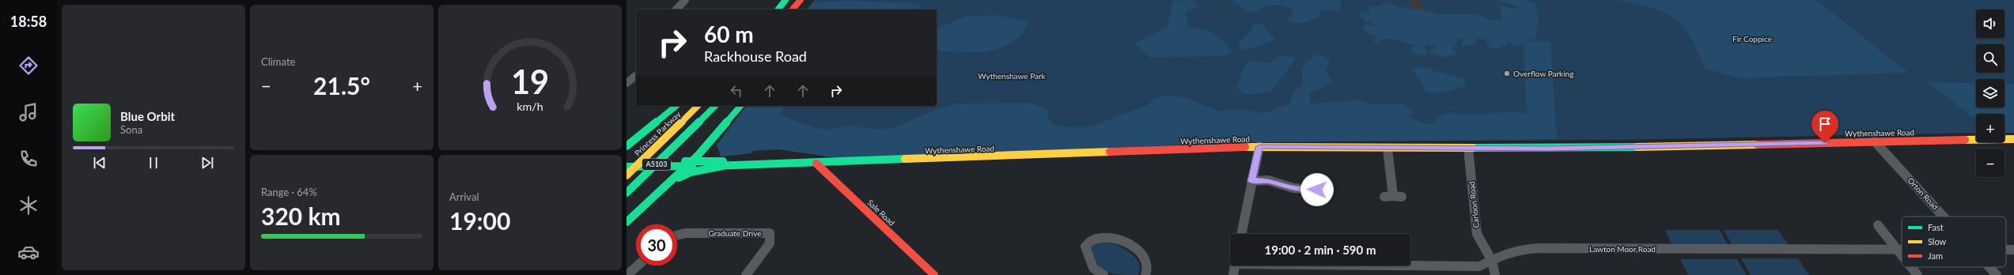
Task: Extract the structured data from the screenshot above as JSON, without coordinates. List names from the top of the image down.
{
  "streets": {
    "main road": [
      "Wythenshawe Road",
      "Princess Parkway",
      "A5103",
      "Sale Road"
    ],
    "street": [
      "Orton Road",
      "Carloon Road",
      "Graduate Drive",
      "Lawton Moor Road"
    ]
  },
  "crossings": [
    ["Wythenshawe Road", "Orton Road"],
    ["Wythenshawe Road", "Carloon Road"],
    ["Wythenshawe Road", "Sale Road"],
    ["Carloon Road", "Lawton Moor Road"]
  ],
  "parks": ["Fir Coppice", "Wythenshawe Park"],
  "places": ["Overflow Parking"],
  "legend": ["Fast", "Slow", "Jam"],
  "page": {
    "tabs": "18:58",
    "tile": [
      "Climate",
      ["Range · 64%", "320 km"],
      ["Arrival", "19:00"]
    ],
    "map_buttons": ["+", "−"],
    "turn": ["60 m", "Rackhouse Road"],
    "heat": ["−", "21.5°", "+"],
    "song": ["Blue Orbit", "Sona"],
    "limit": "30",
    "trip": "19:00 · 2 min · 590 m",
    "gauge": ["19", "km/h"]
  }
}
